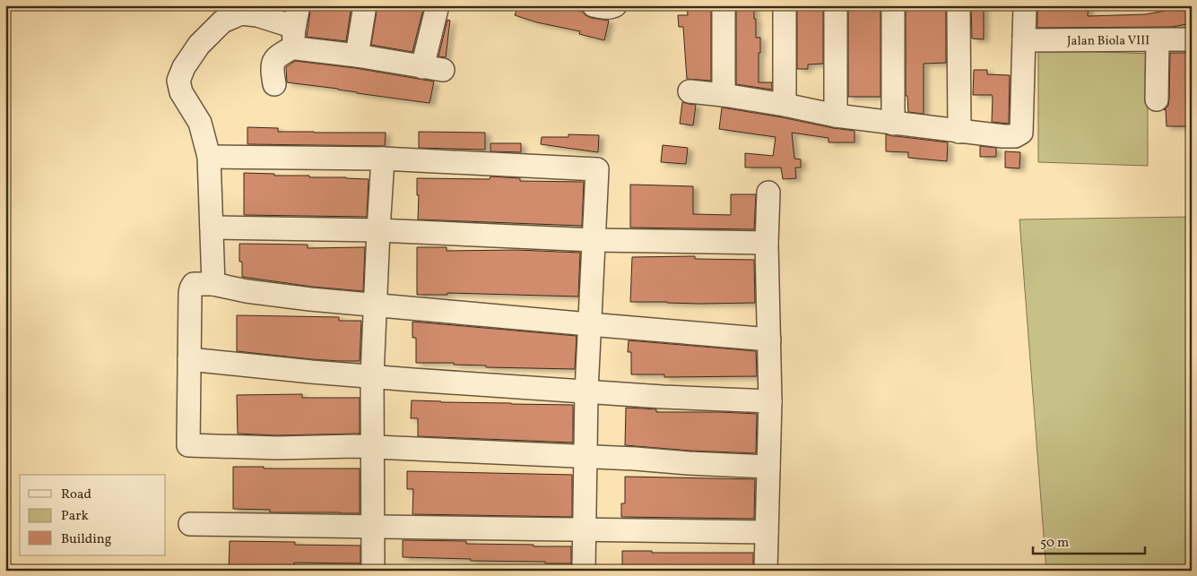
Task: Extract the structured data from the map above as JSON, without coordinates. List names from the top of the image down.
{
  "streets": {
    "street": ["Jalan Biola VIII"]
  },
  "legend": ["Road", "Park", "Building"],
  "scale_bar": "50 m"
}
